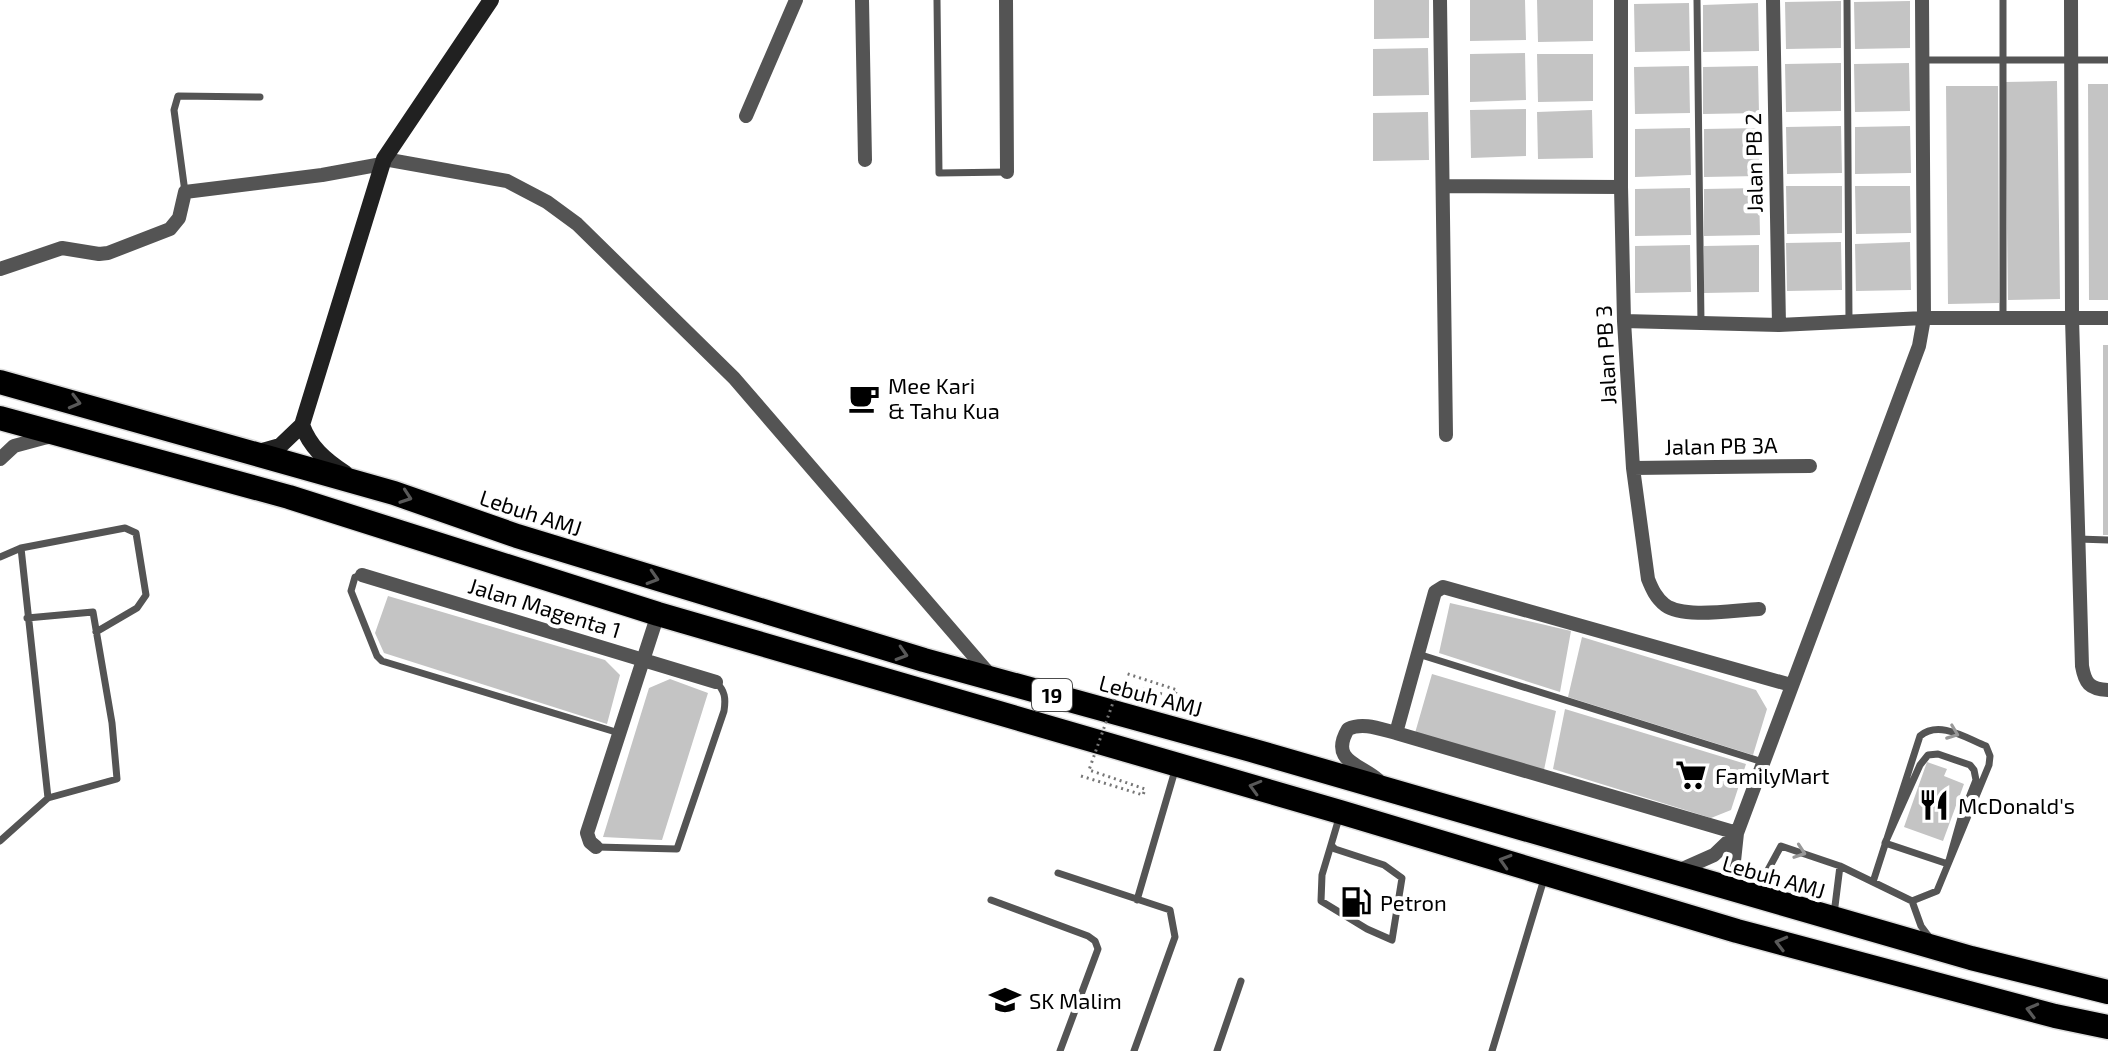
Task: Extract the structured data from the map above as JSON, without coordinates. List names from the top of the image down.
{
  "streets": {
    "highway": ["Lebuh AMJ", "19"],
    "street": [
      "Jalan PB 2",
      "Jalan PB 3",
      "Jalan PB 3A",
      "Jalan Magenta 1"
    ]
  },
  "crossings": [
    ["Jalan PB 3", "Jalan PB 3A"]
  ],
  "places": {
    "cafe": ["Mee Kari & Tahu Kua"],
    "supermarket": ["FamilyMart"],
    "restaurant": ["McDonald's"],
    "fuel station": ["Petron"],
    "school or university": ["SK Malim"]
  }
}
